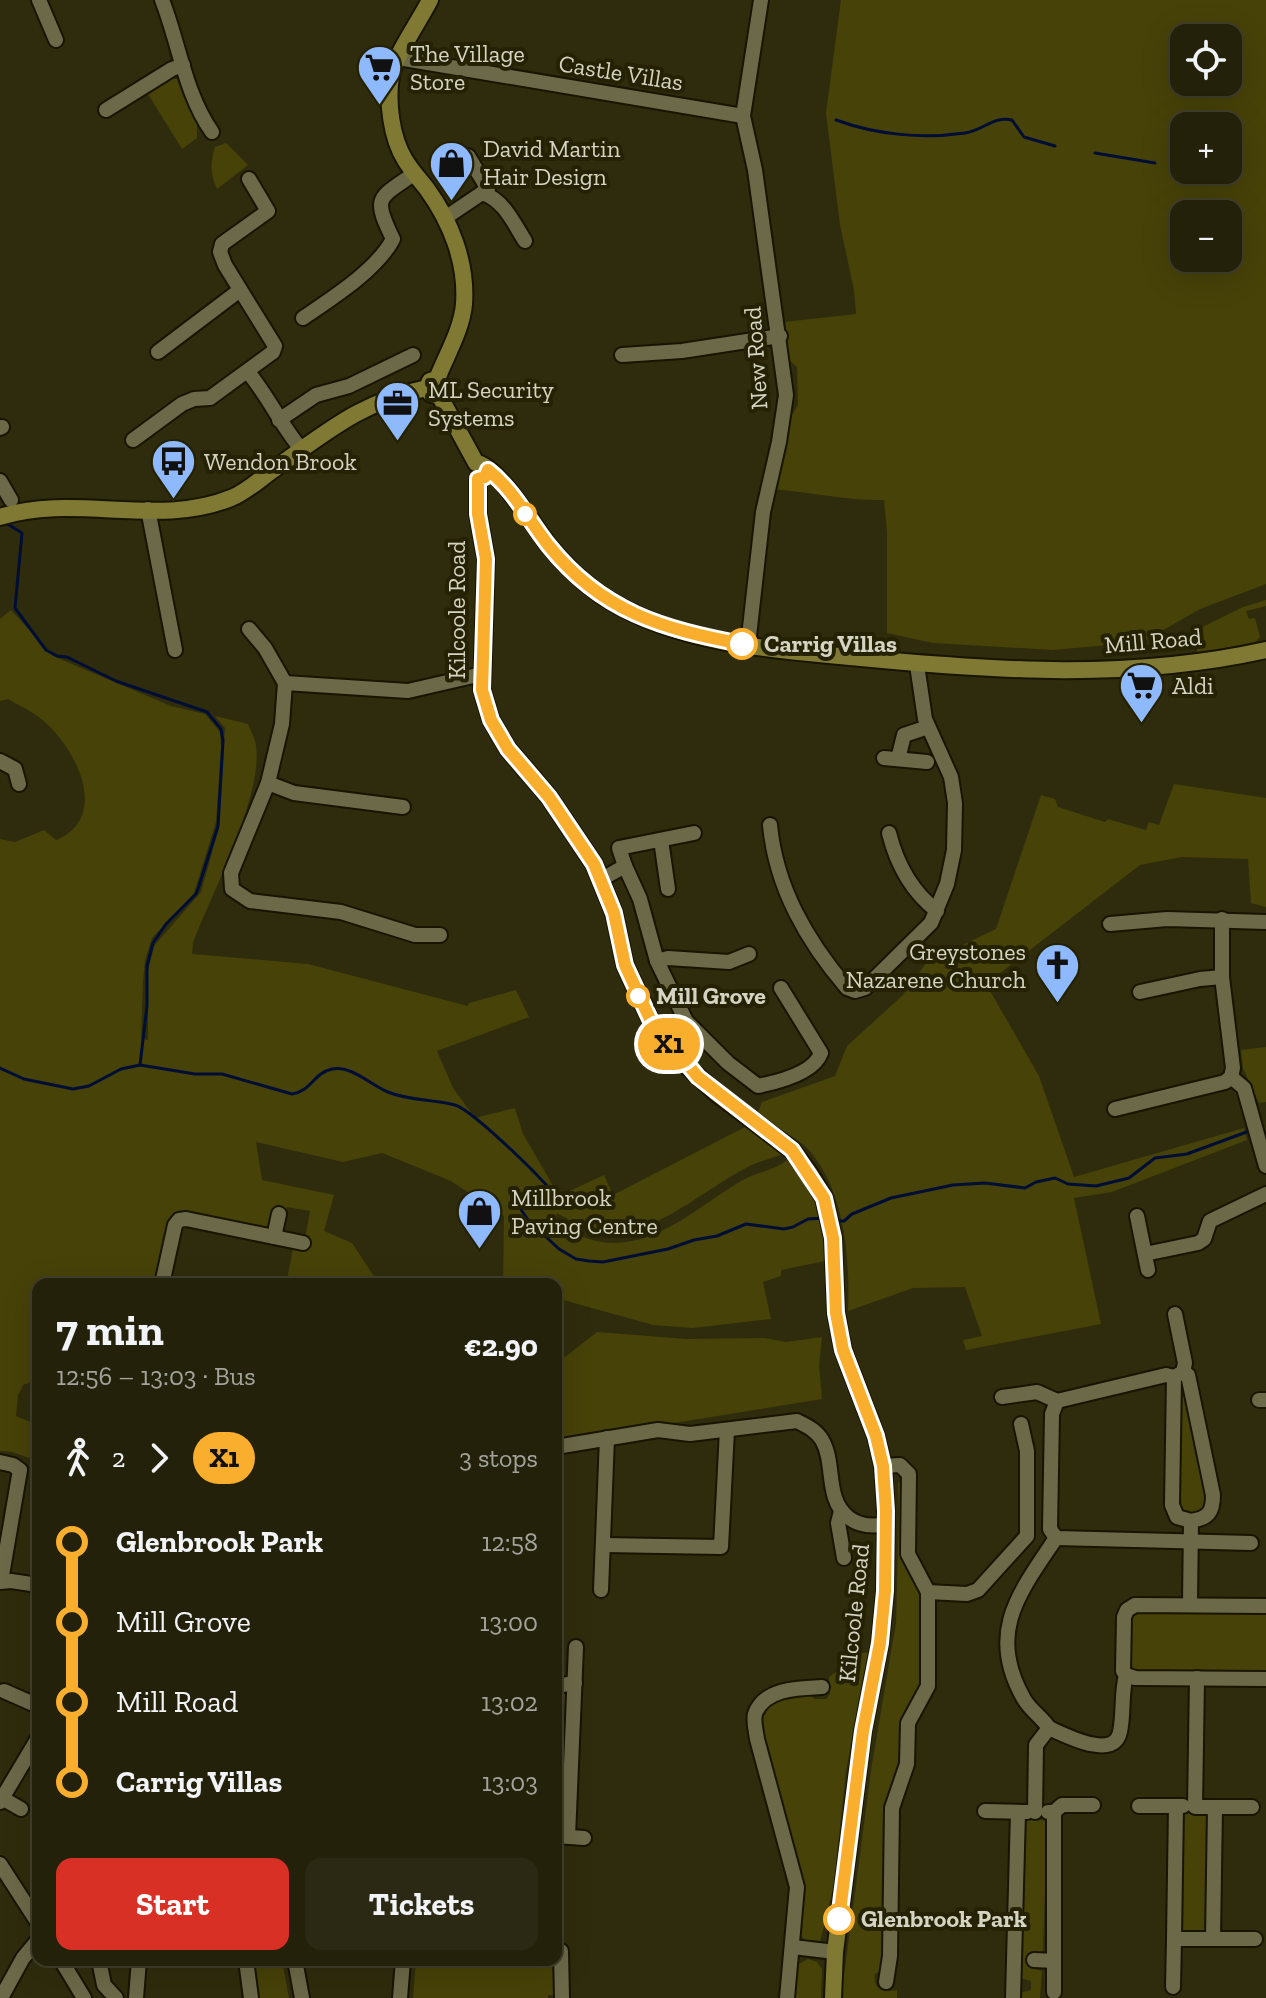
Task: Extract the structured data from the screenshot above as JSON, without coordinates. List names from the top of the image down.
{
  "streets": {
    "main road": ["Kilcoole Road", "Mill Road"],
    "street": ["Castle Villas", "New Road"]
  },
  "crossings": [
    ["Castle Villas", "New Road"],
    ["New Road", "Mill Road"],
    ["Kilcoole Road", "Mill Road"]
  ],
  "places": {
    "supermarket": ["The Village Store", "Aldi"],
    "shop": ["David Martin Hair Design", "Millbrook Paving Centre"],
    "office": ["ML Security Systems"],
    "bus stop": ["Wendon Brook"],
    "other": ["Carrig Villas", "Mill Grove", "Glenbrook Park"],
    "church": ["Greystones Nazarene Church"]
  },
  "lines": ["bus line X1"],
  "page": {
    "on_map": "X1",
    "map_buttons": ["+", "−"],
    "heading": ["7 min", "12:56 – 13:03 · Bus", "€2.90"],
    "legs": ["2", "X1", "3 stops"],
    "list": [
      {
        "name": "Glenbrook Park",
        "value": "12:58"
      },
      {
        "name": "Mill Grove",
        "value": "13:00"
      },
      {
        "name": "Mill Road",
        "value": "13:02"
      },
      {
        "name": "Carrig Villas",
        "value": "13:03"
      }
    ],
    "buttons": ["Start", "Tickets"]
  }
}
